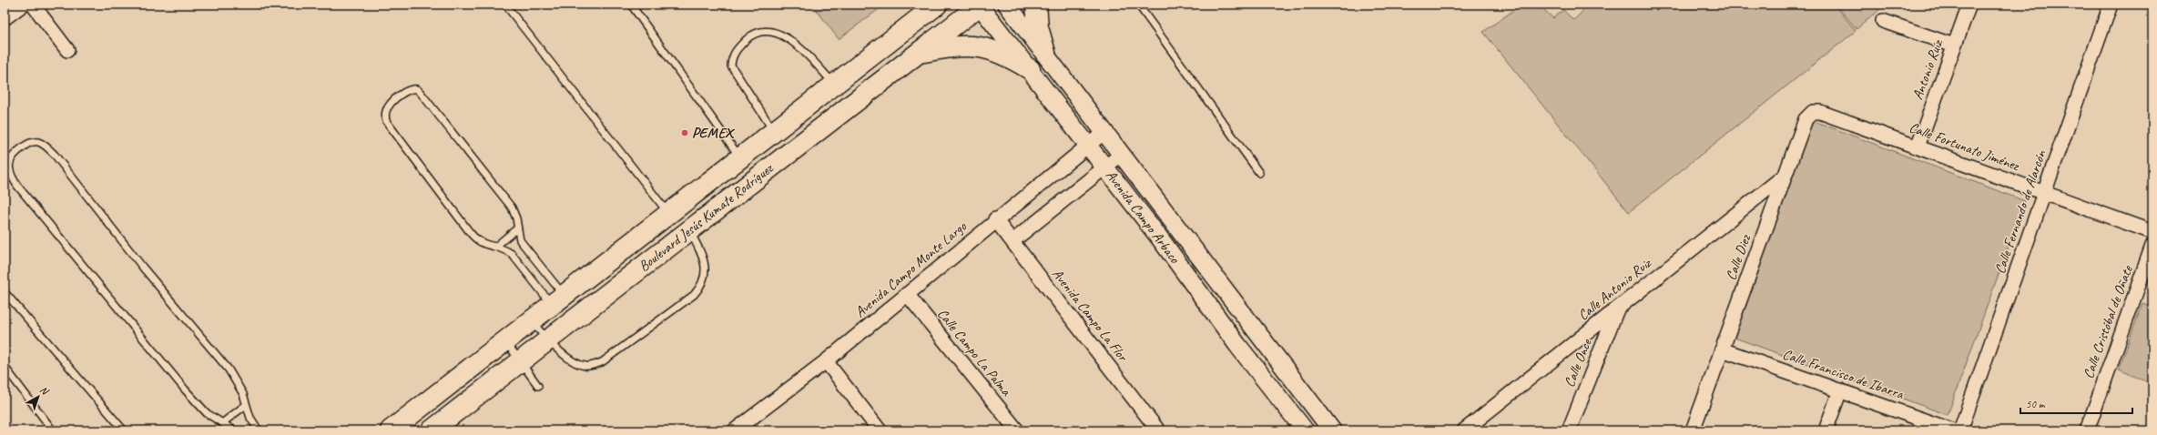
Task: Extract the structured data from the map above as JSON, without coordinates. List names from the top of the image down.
{
  "streets": {
    "highway": ["Boulevard Jesús Kumate Rodríguez"],
    "street": [
      "Antonio Ruiz",
      "Calle Fortunato Jiménez",
      "Calle Fernando de Alarcón",
      "Avenida Campo Arbaco",
      "Calle Diez",
      "Avenida Campo Monte Largo",
      "Calle Antonio Ruiz",
      "Avenida Campo La Flor",
      "Calle Cristóbal de Oñate",
      "Calle Campo La Palma",
      "Calle Once",
      "Calle Francisco de Ibarra"
    ]
  },
  "crossings": [
    ["Antonio Ruiz", "Calle Fortunato Jiménez"],
    ["Calle Fortunato Jiménez", "Calle Fernando de Alarcón"],
    ["Calle Fortunato Jiménez", "Calle Diez"],
    ["Avenida Campo Arbaco", "Boulevard Jesús Kumate Rodríguez"],
    ["Avenida Campo Arbaco", "Avenida Campo Monte Largo"],
    ["Calle Diez", "Calle Antonio Ruiz"],
    ["Calle Diez", "Calle Francisco de Ibarra"],
    ["Avenida Campo Monte Largo", "Avenida Campo La Flor"],
    ["Avenida Campo Monte Largo", "Calle Campo La Palma"],
    ["Calle Antonio Ruiz", "Calle Once"]
  ],
  "places": ["PEMEX"],
  "scale_bar": "50 m",
  "north": "top right"
}
